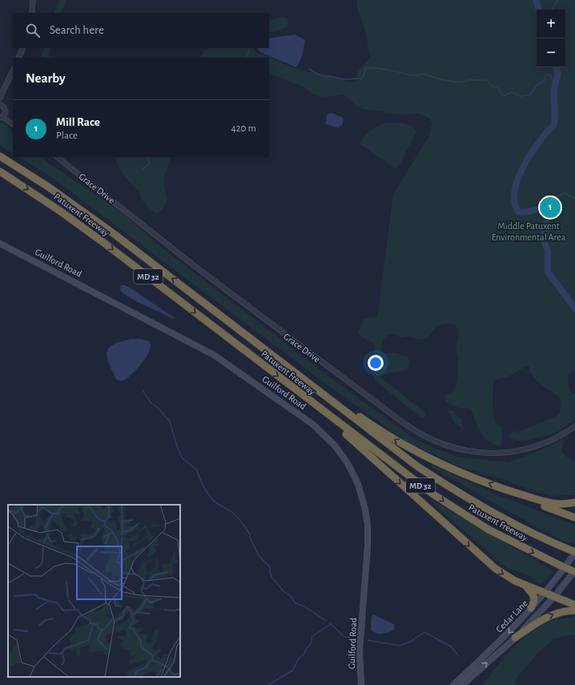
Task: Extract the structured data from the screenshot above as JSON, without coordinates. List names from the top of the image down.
{
  "streets": {
    "highway": ["Patuxent Freeway", "MD 32"],
    "main road": ["Guilford Road", "Cedar Lane"],
    "street": ["Grace Drive"]
  },
  "crossings": [
    ["Patuxent Freeway", "Cedar Lane"]
  ],
  "parks": ["Middle Patuxent Environmental Area"],
  "page": {
    "map_buttons": ["+", "−"],
    "search": "Search here",
    "heading": "Nearby",
    "list": [
      {
        "mark": "1",
        "name": "Mill Race",
        "note": "Place",
        "value": "420 m"
      }
    ],
    "pins": "1"
  }
}
